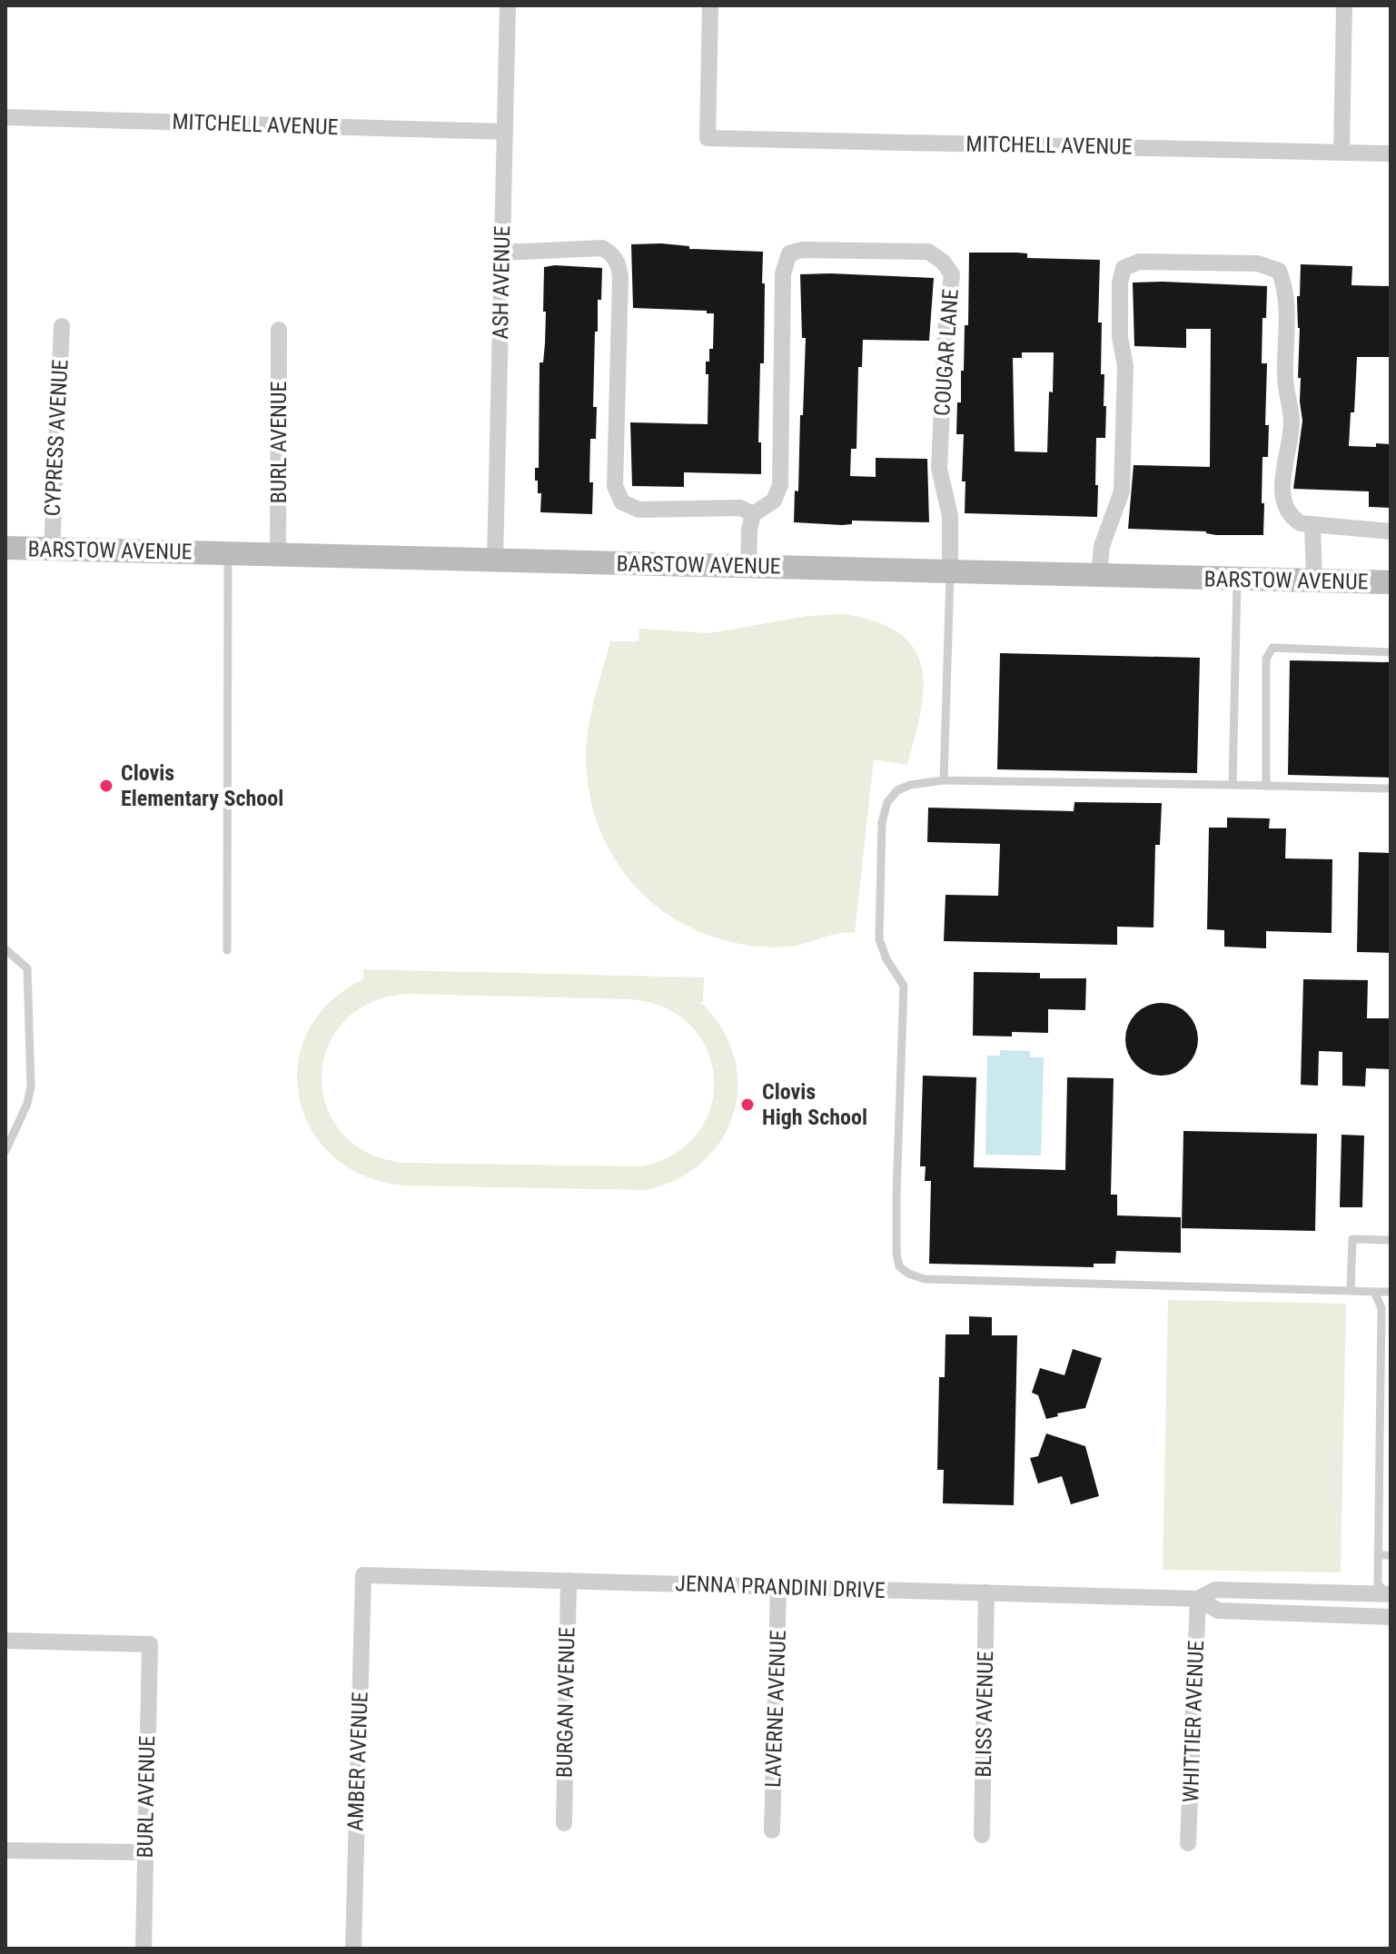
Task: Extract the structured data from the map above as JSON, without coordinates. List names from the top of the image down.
{
  "streets": {
    "street": [
      "MITCHELL AVENUE",
      "ASH AVENUE",
      "COUGAR LANE",
      "CYPRESS AVENUE",
      "BURL AVENUE",
      "BARSTOW AVENUE",
      "JENNA PRANDINI DRIVE",
      "BURGAN AVENUE",
      "LAVERNE AVENUE",
      "BLISS AVENUE",
      "WHITTIER AVENUE",
      "AMBER AVENUE"
    ]
  },
  "crossings": [
    ["MITCHELL AVENUE", "ASH AVENUE"],
    ["ASH AVENUE", "BARSTOW AVENUE"],
    ["COUGAR LANE", "BARSTOW AVENUE"],
    ["CYPRESS AVENUE", "BARSTOW AVENUE"],
    ["BURL AVENUE", "BARSTOW AVENUE"],
    ["JENNA PRANDINI DRIVE", "BURGAN AVENUE"],
    ["JENNA PRANDINI DRIVE", "LAVERNE AVENUE"],
    ["JENNA PRANDINI DRIVE", "BLISS AVENUE"],
    ["JENNA PRANDINI DRIVE", "WHITTIER AVENUE"],
    ["JENNA PRANDINI DRIVE", "AMBER AVENUE"]
  ],
  "places": ["Clovis Elementary School", "Clovis High School"]
}
